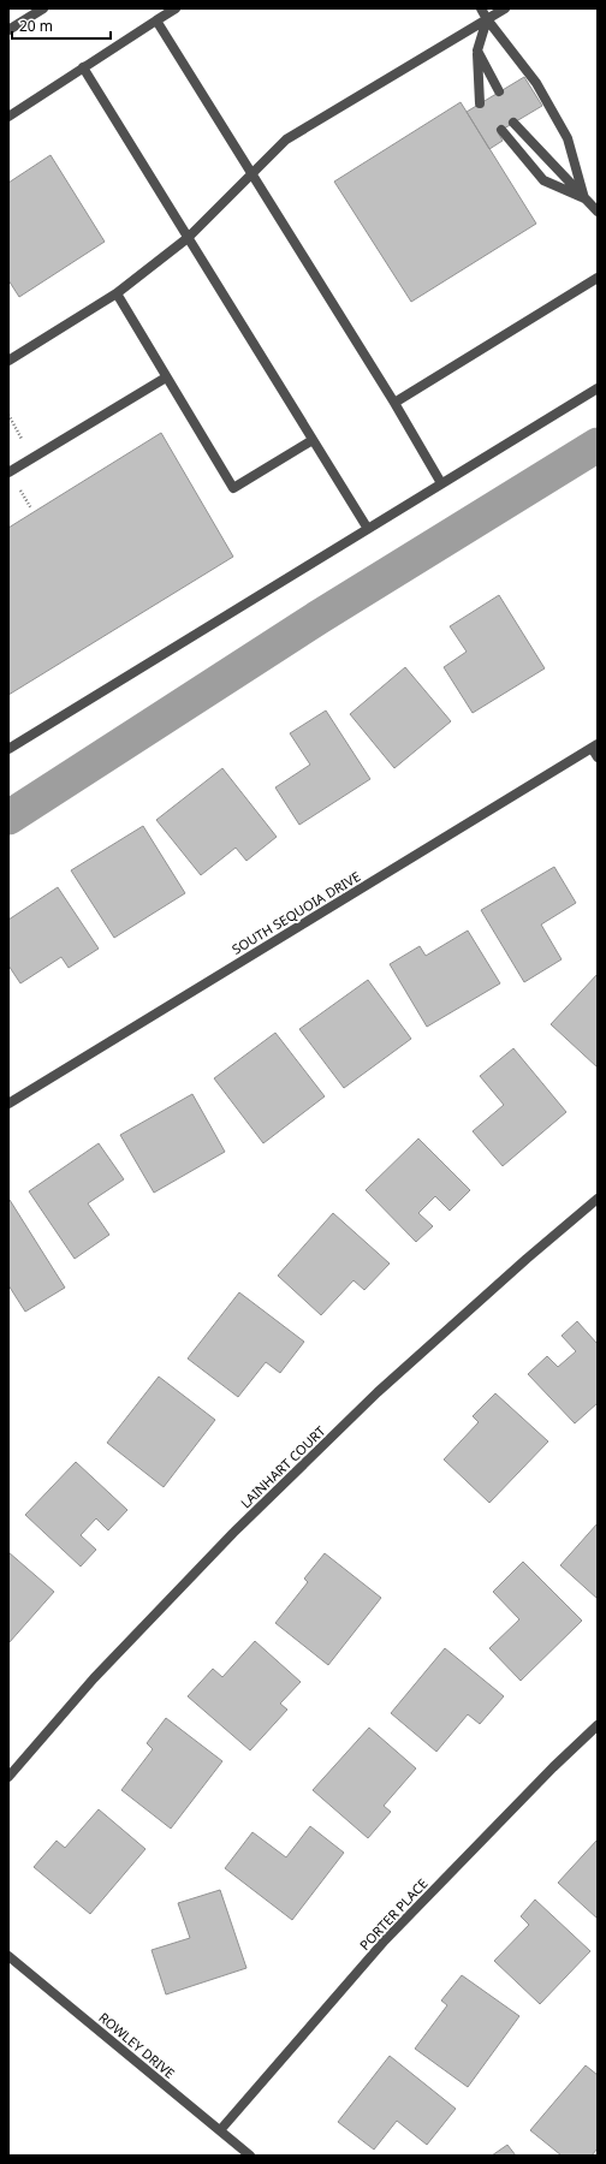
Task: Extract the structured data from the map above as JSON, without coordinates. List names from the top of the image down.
{
  "streets": {
    "street": [
      "SOUTH SEQUOIA DRIVE",
      "LAINHART COURT",
      "PORTER PLACE",
      "ROWLEY DRIVE"
    ]
  },
  "crossings": [
    ["PORTER PLACE", "ROWLEY DRIVE"]
  ],
  "scale_bar": "20 m"
}
